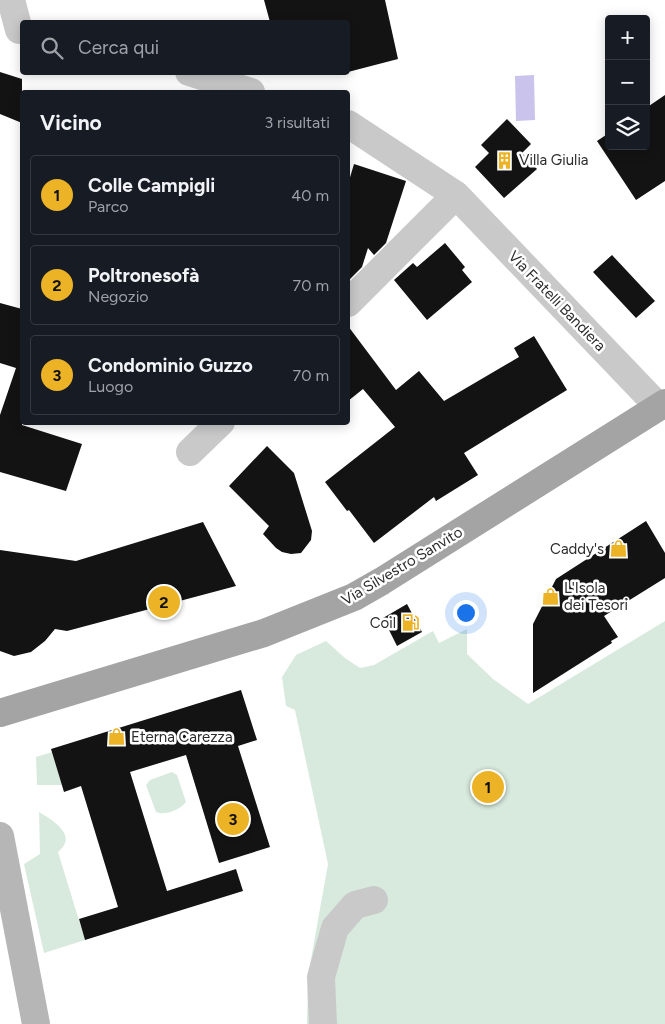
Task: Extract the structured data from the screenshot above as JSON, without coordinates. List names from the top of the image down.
{
  "streets": {
    "main road": ["Via Silvestro Sanvito"],
    "street": ["Via Fratelli Bandiera"]
  },
  "crossings": [
    ["Via Fratelli Bandiera", "Via Silvestro Sanvito"]
  ],
  "places": {
    "building": ["Villa Giulia"],
    "shop": ["Caddy's", "L'Isola dei Tesori", "Eterna Carezza"],
    "fuel station": ["Coil"]
  },
  "page": {
    "map_buttons": ["+", "−"],
    "search": "Cerca qui",
    "heading": ["Vicino", "3 risultati"],
    "list": [
      {
        "mark": "1",
        "name": "Colle Campigli",
        "note": "Parco",
        "value": "40 m"
      },
      {
        "mark": "2",
        "name": "Poltronesofà",
        "note": "Negozio",
        "value": "70 m"
      },
      {
        "mark": "3",
        "name": "Condominio Guzzo",
        "note": "Luogo",
        "value": "70 m"
      }
    ],
    "pins": ["2", "1", "3"]
  }
}
